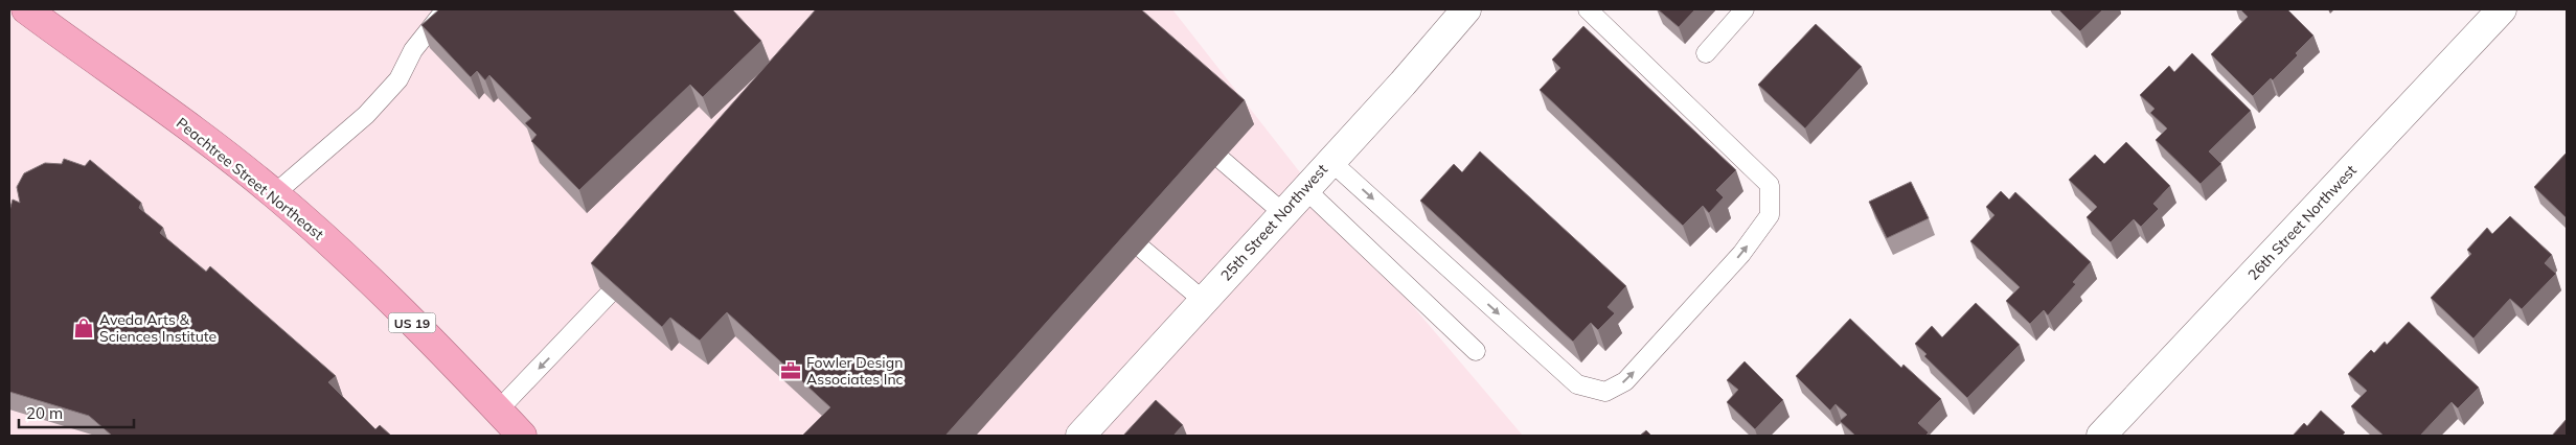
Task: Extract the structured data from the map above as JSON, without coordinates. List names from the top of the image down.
{
  "streets": {
    "highway": ["Peachtree Street Northeast", "US 19"],
    "street": ["25th Street Northwest", "26th Street Northwest"]
  },
  "places": {
    "shop": ["Aveda Arts & Sciences Institute"],
    "office": ["Fowler Design Associates Inc"]
  },
  "scale_bar": "20 m"
}
